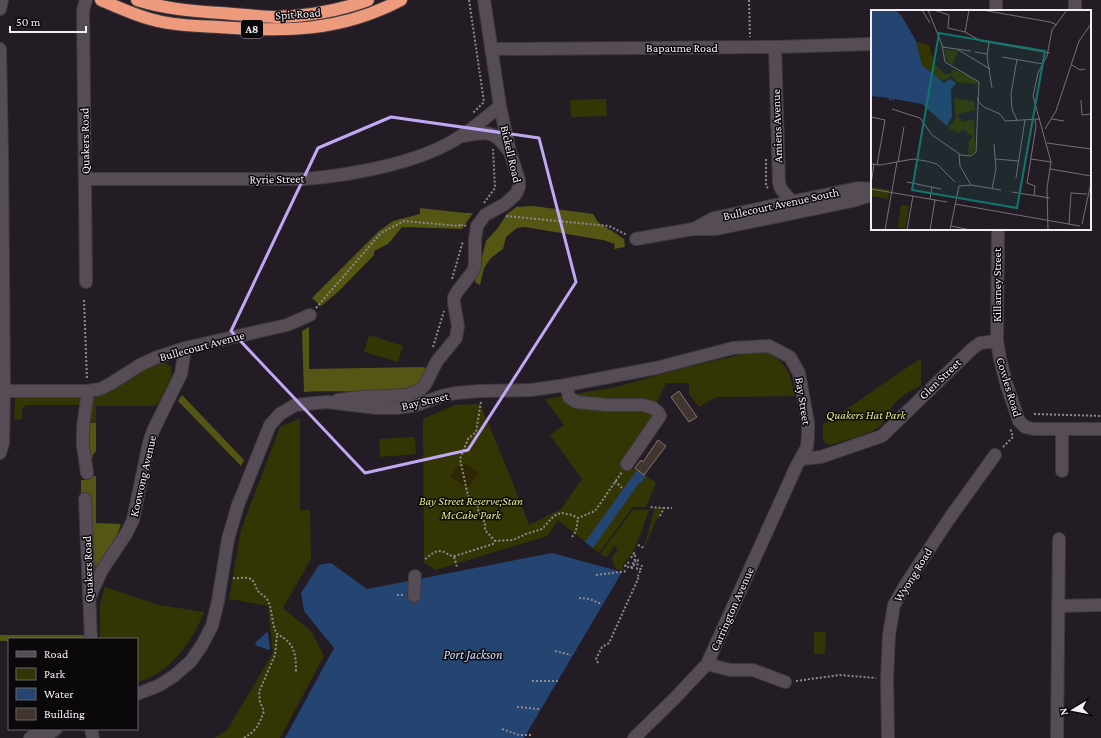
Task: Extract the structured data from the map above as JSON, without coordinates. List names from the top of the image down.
{
  "streets": {
    "highway": ["Spit Road", "A8"],
    "street": [
      "Bapaume Road",
      "Amiens Avenue",
      "Quakers Road",
      "Bickell Road",
      "Ryrie Street",
      "Bullecourt Avenue South",
      "Killarney Street",
      "Bullecourt Avenue",
      "Glen Street",
      "Cowles Road",
      "Bay Street",
      "Koowong Avenue",
      "Wyong Road",
      "Carrington Avenue"
    ]
  },
  "crossings": [
    ["Bapaume Road", "Amiens Avenue"],
    ["Bapaume Road", "Bickell Road"],
    ["Amiens Avenue", "Bullecourt Avenue South"],
    ["Quakers Road", "Ryrie Street"],
    ["Quakers Road", "Koowong Avenue"],
    ["Bickell Road", "Ryrie Street"],
    ["Killarney Street", "Glen Street"],
    ["Killarney Street", "Cowles Road"],
    ["Bullecourt Avenue", "Koowong Avenue"],
    ["Glen Street", "Cowles Road"],
    ["Glen Street", "Bay Street"],
    ["Glen Street", "Carrington Avenue"],
    ["Bay Street", "Carrington Avenue"]
  ],
  "water": ["Port Jackson"],
  "parks": ["Quakers Hat Park", "Bay Street Reserve;Stan McCabe Park"],
  "legend": [
    "Road",
    "Park",
    "Water",
    "Building"
  ],
  "scale_bar": "50 m",
  "north": "left"
}
